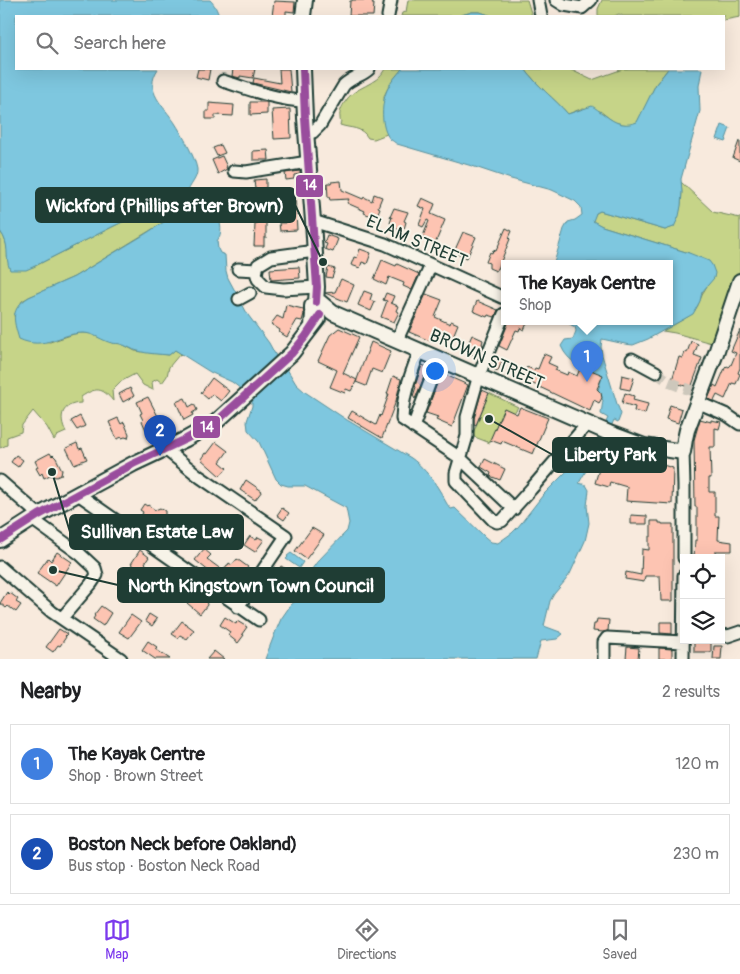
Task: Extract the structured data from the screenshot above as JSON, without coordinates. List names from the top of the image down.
{
  "streets": {
    "main road": ["BROWN STREET"],
    "street": ["ELAM STREET"]
  },
  "places": [
    "Wickford (Phillips after Brown)",
    "Liberty Park",
    "Sullivan Estate Law",
    "North Kingstown Town Council"
  ],
  "lines": ["transit line 14"],
  "page": {
    "search": "Search here",
    "popup": ["The Kayak Centre", "Shop"],
    "pins": ["1", "2"],
    "heading": ["Nearby", "2 results"],
    "list": [
      {
        "mark": "1",
        "name": "The Kayak Centre",
        "note": "Shop · Brown Street",
        "value": "120 m"
      },
      {
        "mark": "2",
        "name": "Boston Neck before Oakland)",
        "note": "Bus stop · Boston Neck Road",
        "value": "230 m"
      }
    ],
    "nav": ["Map", "Directions", "Saved"]
  }
}
